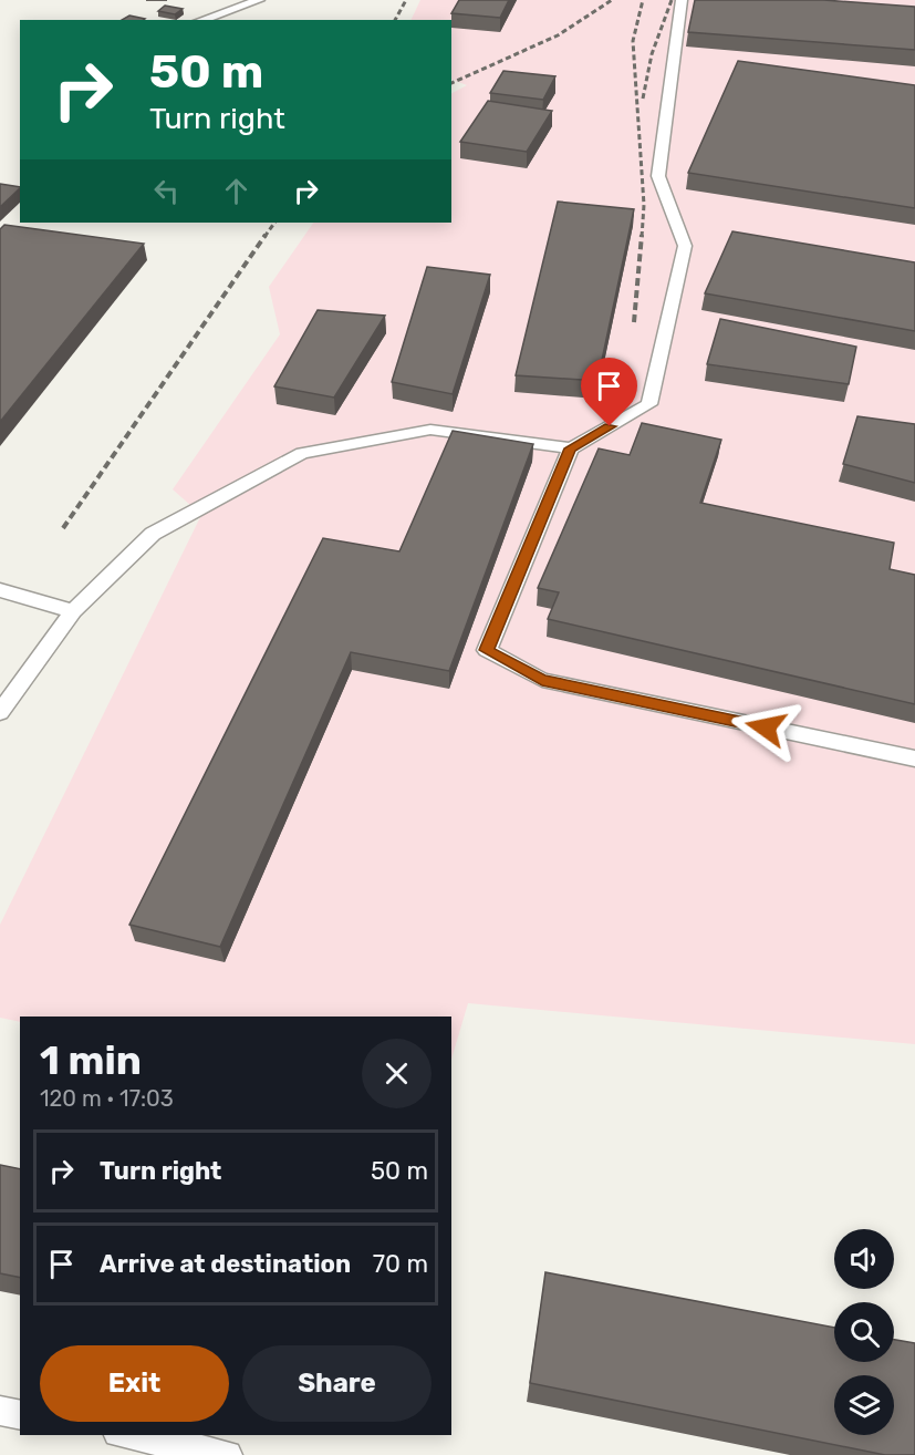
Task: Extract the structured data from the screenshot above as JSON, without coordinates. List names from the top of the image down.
{
  "page": {
    "turn": ["50 m", "Turn right"],
    "heading": ["1 min", "120 m · 17:03"],
    "list": [
      {
        "name": "Turn right",
        "value": "50 m"
      },
      {
        "name": "Arrive at destination",
        "value": "70 m"
      }
    ],
    "buttons": ["Exit", "Share"]
  }
}
